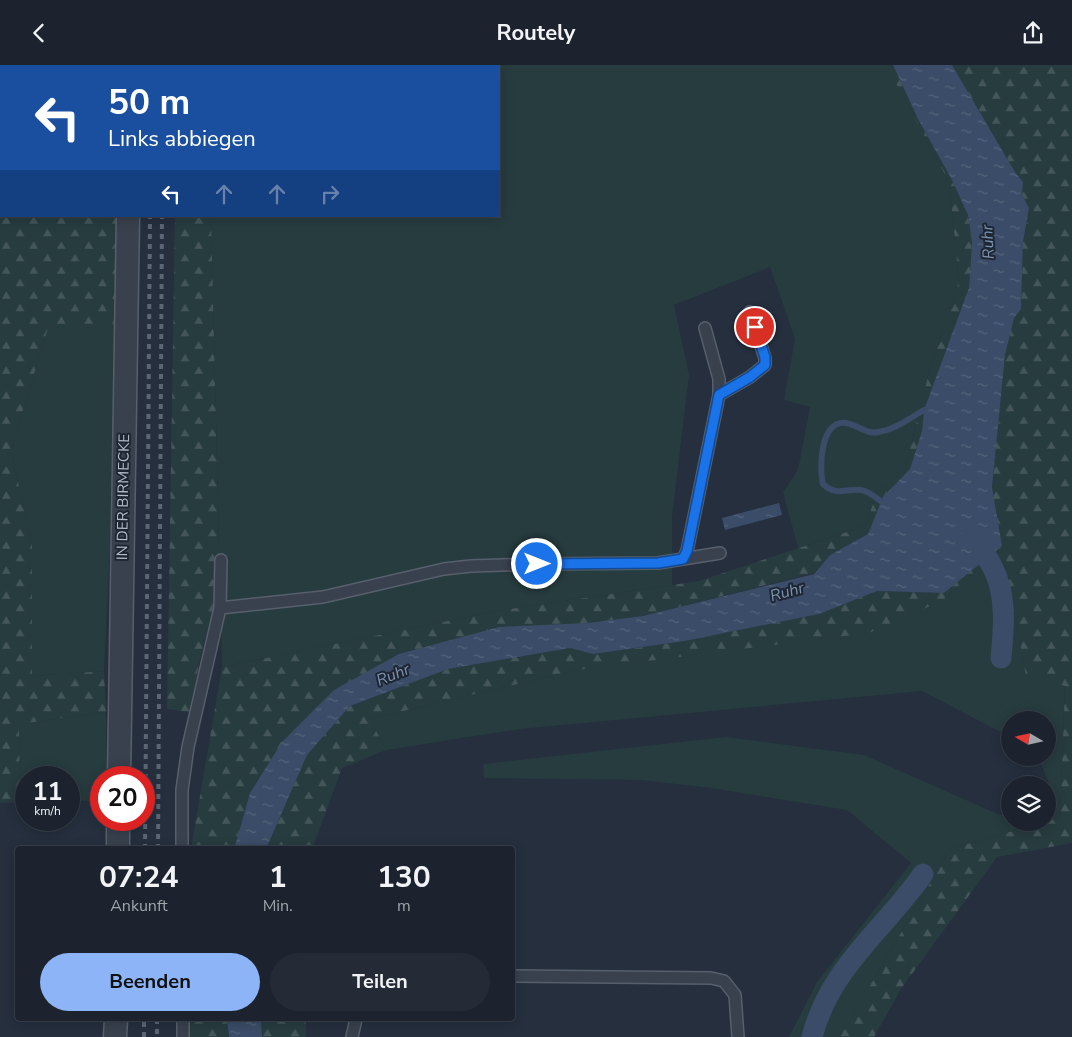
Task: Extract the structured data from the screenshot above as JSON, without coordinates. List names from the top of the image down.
{
  "streets": {
    "street": ["IN DER BIRMECKE"]
  },
  "water": ["Ruhr"],
  "north": "left",
  "page": {
    "header": "Routely",
    "turn": ["50 m", "Links abbiegen"],
    "speed": "11 km/h",
    "limit": "20",
    "eta": [
      "07:24",
      "Ankunft",
      "1",
      "Min.",
      "130",
      "m"
    ],
    "buttons": ["Beenden", "Teilen"]
  }
}
